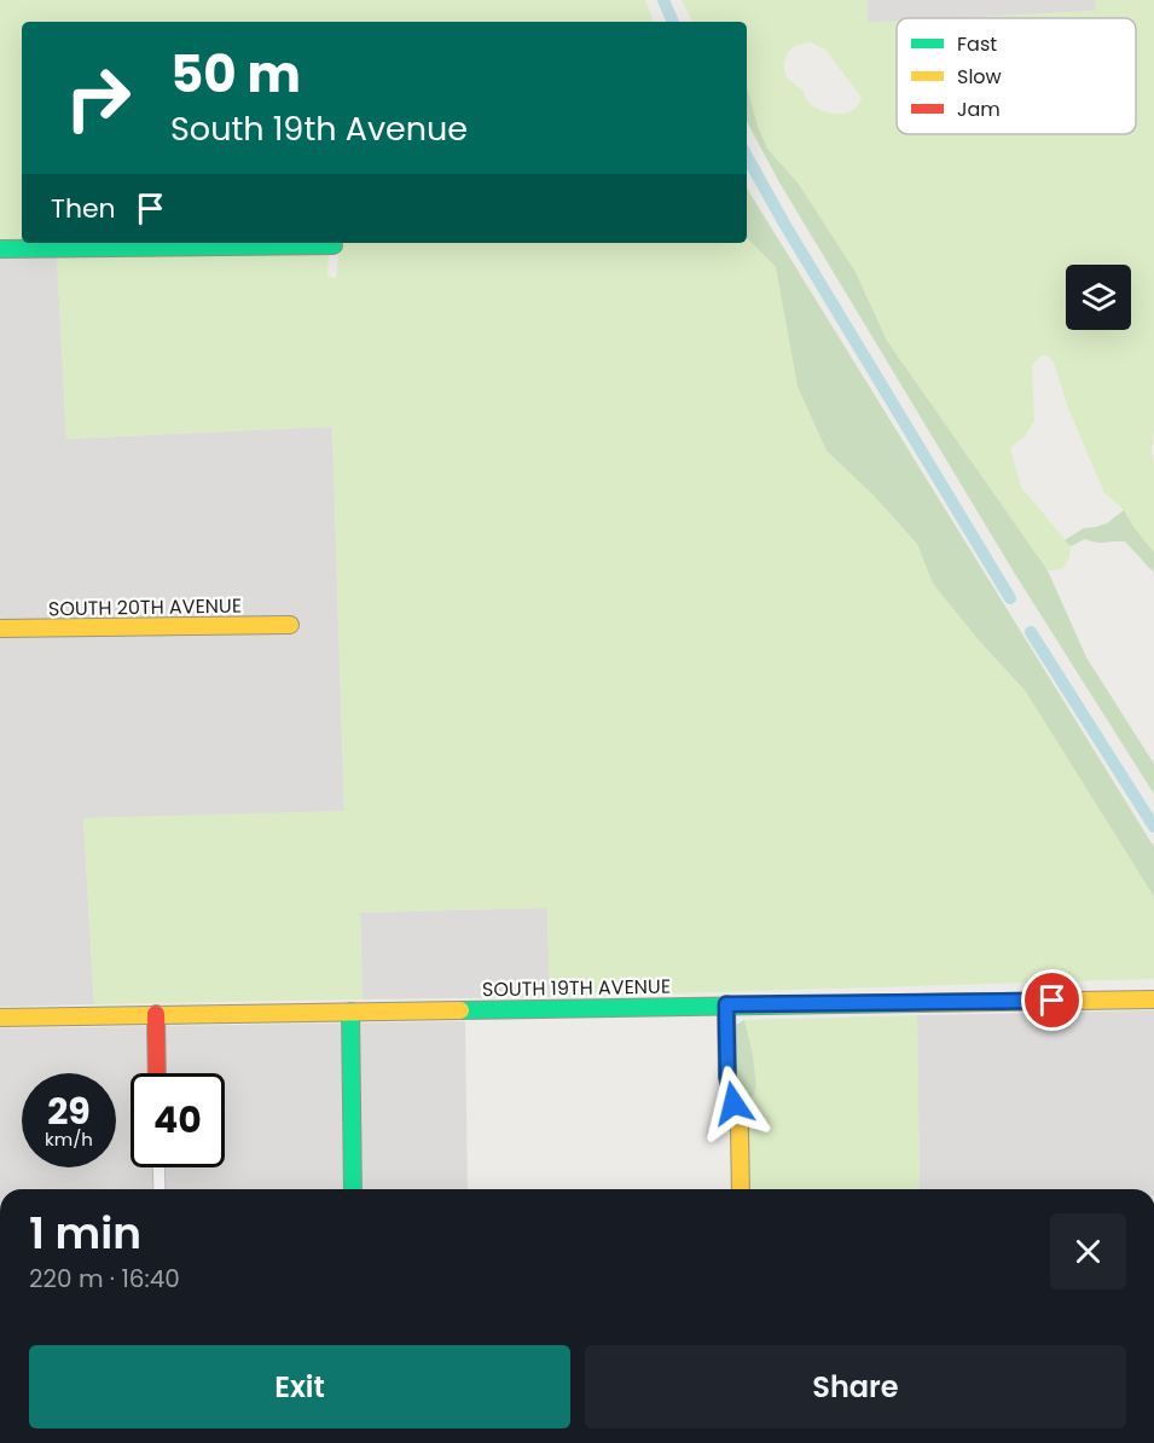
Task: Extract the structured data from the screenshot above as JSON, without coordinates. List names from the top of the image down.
{
  "streets": {
    "street": ["SOUTH 20TH AVENUE", "SOUTH 19TH AVENUE"]
  },
  "legend": ["Fast", "Slow", "Jam"],
  "page": {
    "turn": ["50 m", "South 19th Avenue"],
    "then": "Then",
    "speed": "29 km/h",
    "limit": "40",
    "heading": ["1 min", "220 m · 16:40"],
    "buttons": ["Exit", "Share"]
  }
}
